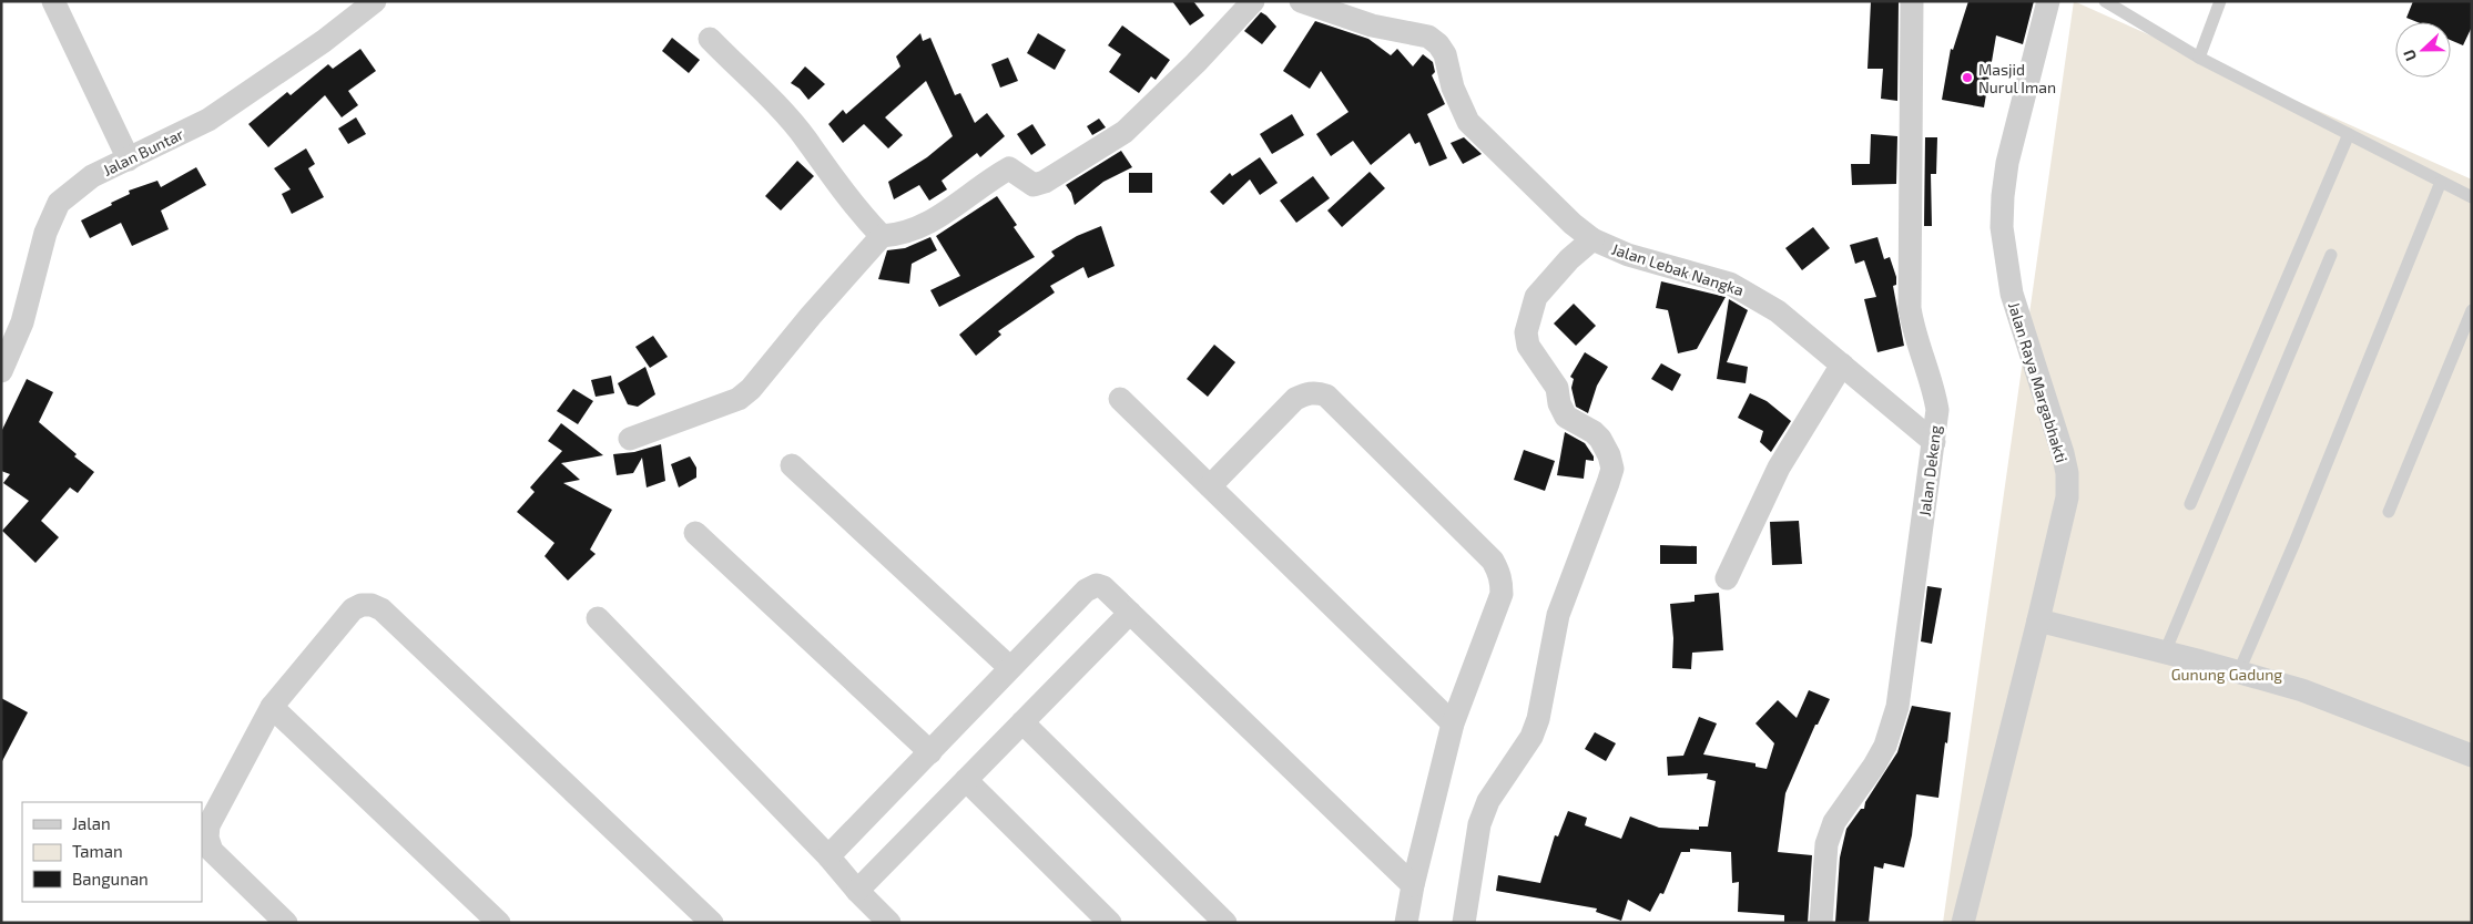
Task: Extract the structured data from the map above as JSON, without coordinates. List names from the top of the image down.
{
  "streets": {
    "street": [
      "Jalan Buntar",
      "Jalan Lebak Nangka",
      "Jalan Raya Margabhakti",
      "Jalan Dekeng"
    ]
  },
  "crossings": [
    ["Jalan Lebak Nangka", "Jalan Dekeng"]
  ],
  "parks": ["Gunung Gadung"],
  "places": ["Masjid Nurul Iman"],
  "legend": ["Jalan", "Taman", "Bangunan"],
  "north": "left"
}
